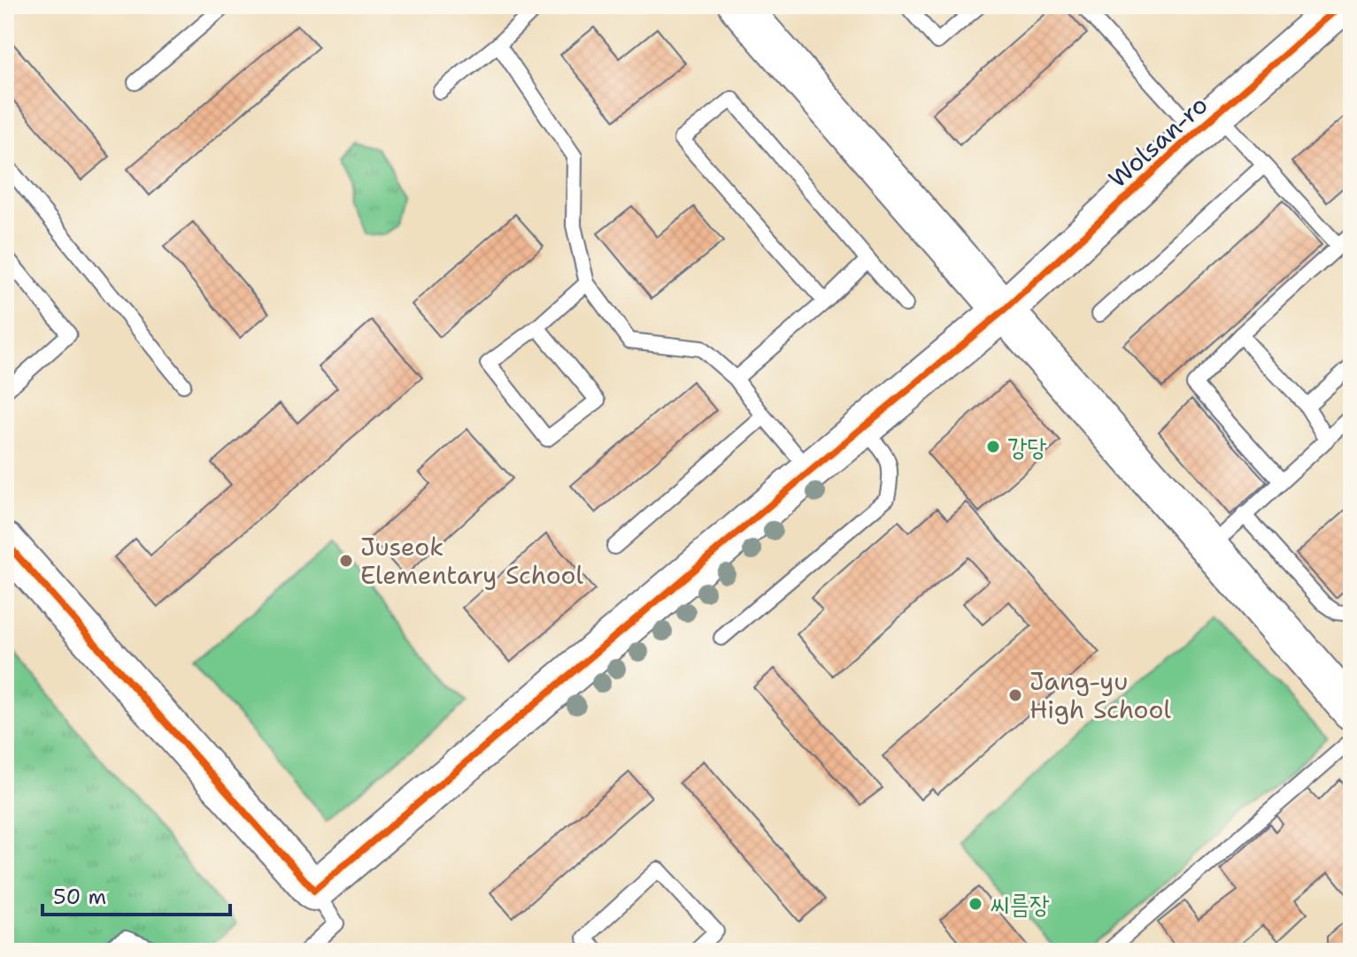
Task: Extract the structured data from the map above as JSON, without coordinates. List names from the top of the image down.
{
  "streets": {
    "street": ["Wolsan-ro"]
  },
  "places": [
    "강당",
    "Juseok Elementary School",
    "Jang-yu High School",
    "씨름장"
  ],
  "scale_bar": "50 m"
}
